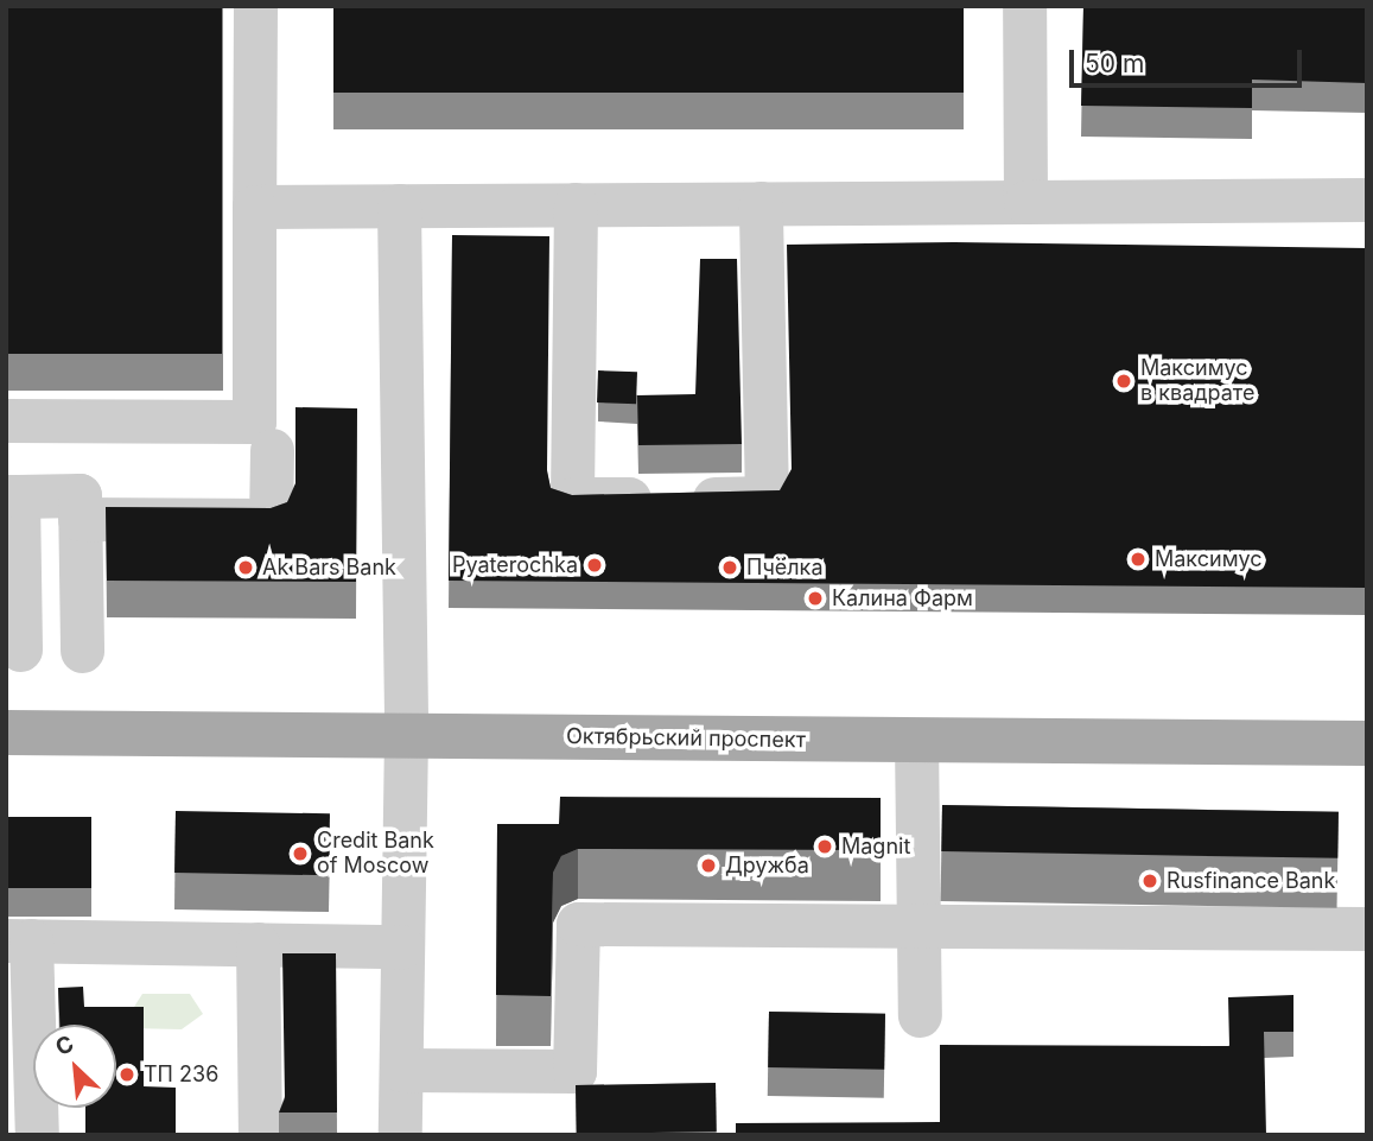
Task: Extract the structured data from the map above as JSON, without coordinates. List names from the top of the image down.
{
  "streets": {
    "main road": ["Октябрьский проспект"]
  },
  "places": [
    "Максимус в квадрате",
    "Максимус",
    "Pyaterochka",
    "Ak Bars Bank",
    "Пчёлка",
    "Калина Фарм",
    "Magnit",
    "Credit Bank of Moscow",
    "Дружба",
    "Rusfinance Bank",
    "ТП 236"
  ],
  "scale_bar": "50 m",
  "north": "top left"
}
